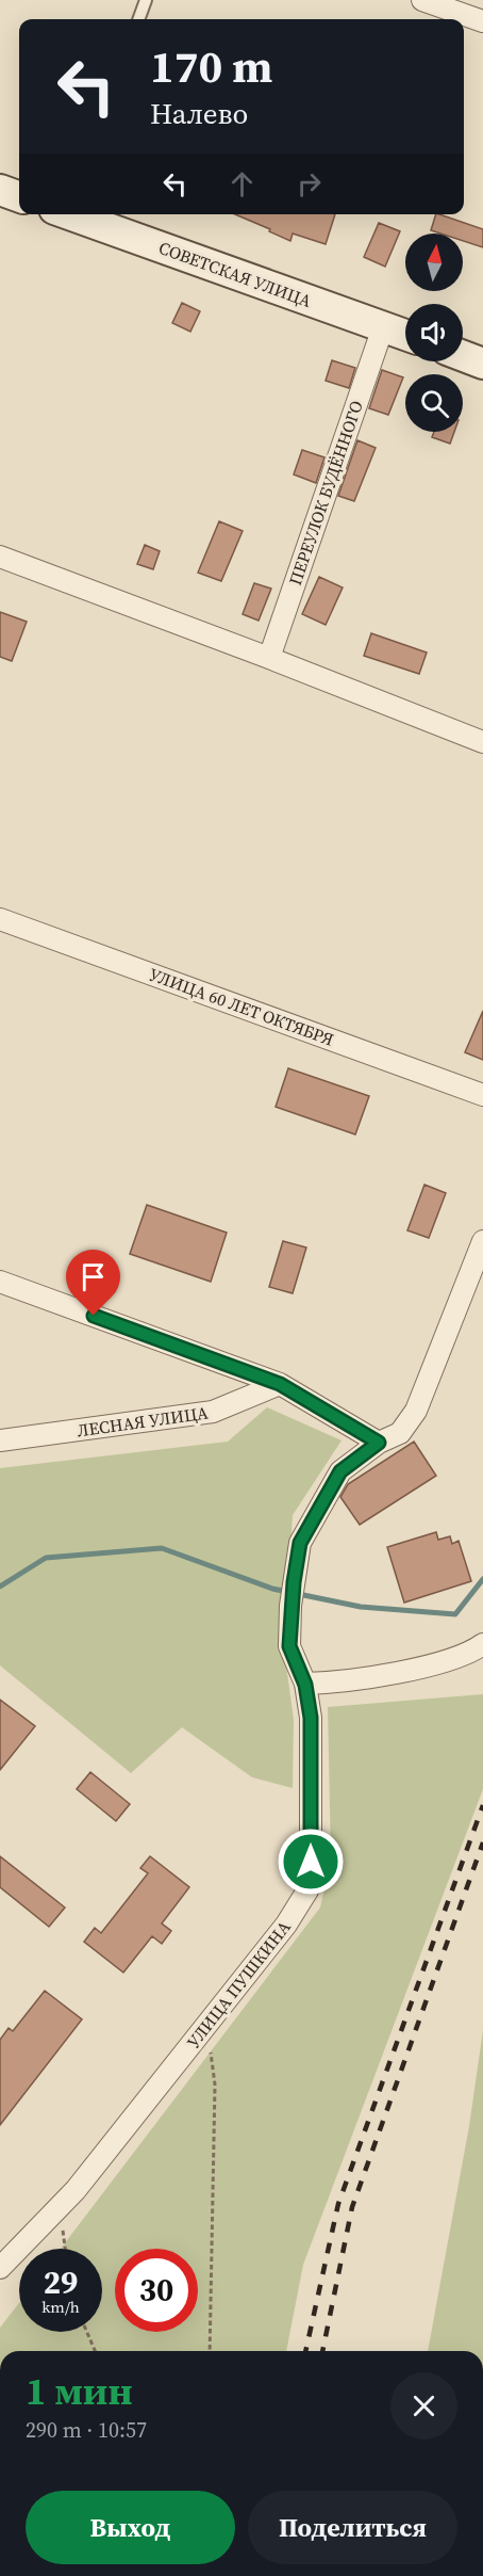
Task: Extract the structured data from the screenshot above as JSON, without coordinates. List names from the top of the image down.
{
  "streets": {
    "street": [
      "СОВЕТСКАЯ УЛИЦА",
      "ПЕРЕУЛОК БУДЁННОГО",
      "УЛИЦА 60 ЛЕТ ОКТЯБРЯ",
      "ЛЕСНАЯ УЛИЦА",
      "УЛИЦА ПУШКИНА"
    ]
  },
  "crossings": [
    ["СОВЕТСКАЯ УЛИЦА", "ПЕРЕУЛОК БУДЁННОГО"]
  ],
  "north": "top",
  "page": {
    "turn": ["170 m", "Налево"],
    "speed": "29 km/h",
    "limit": "30",
    "heading": ["1 мин", "290 m · 10:57"],
    "buttons": ["Выход", "Поделиться"]
  }
}
